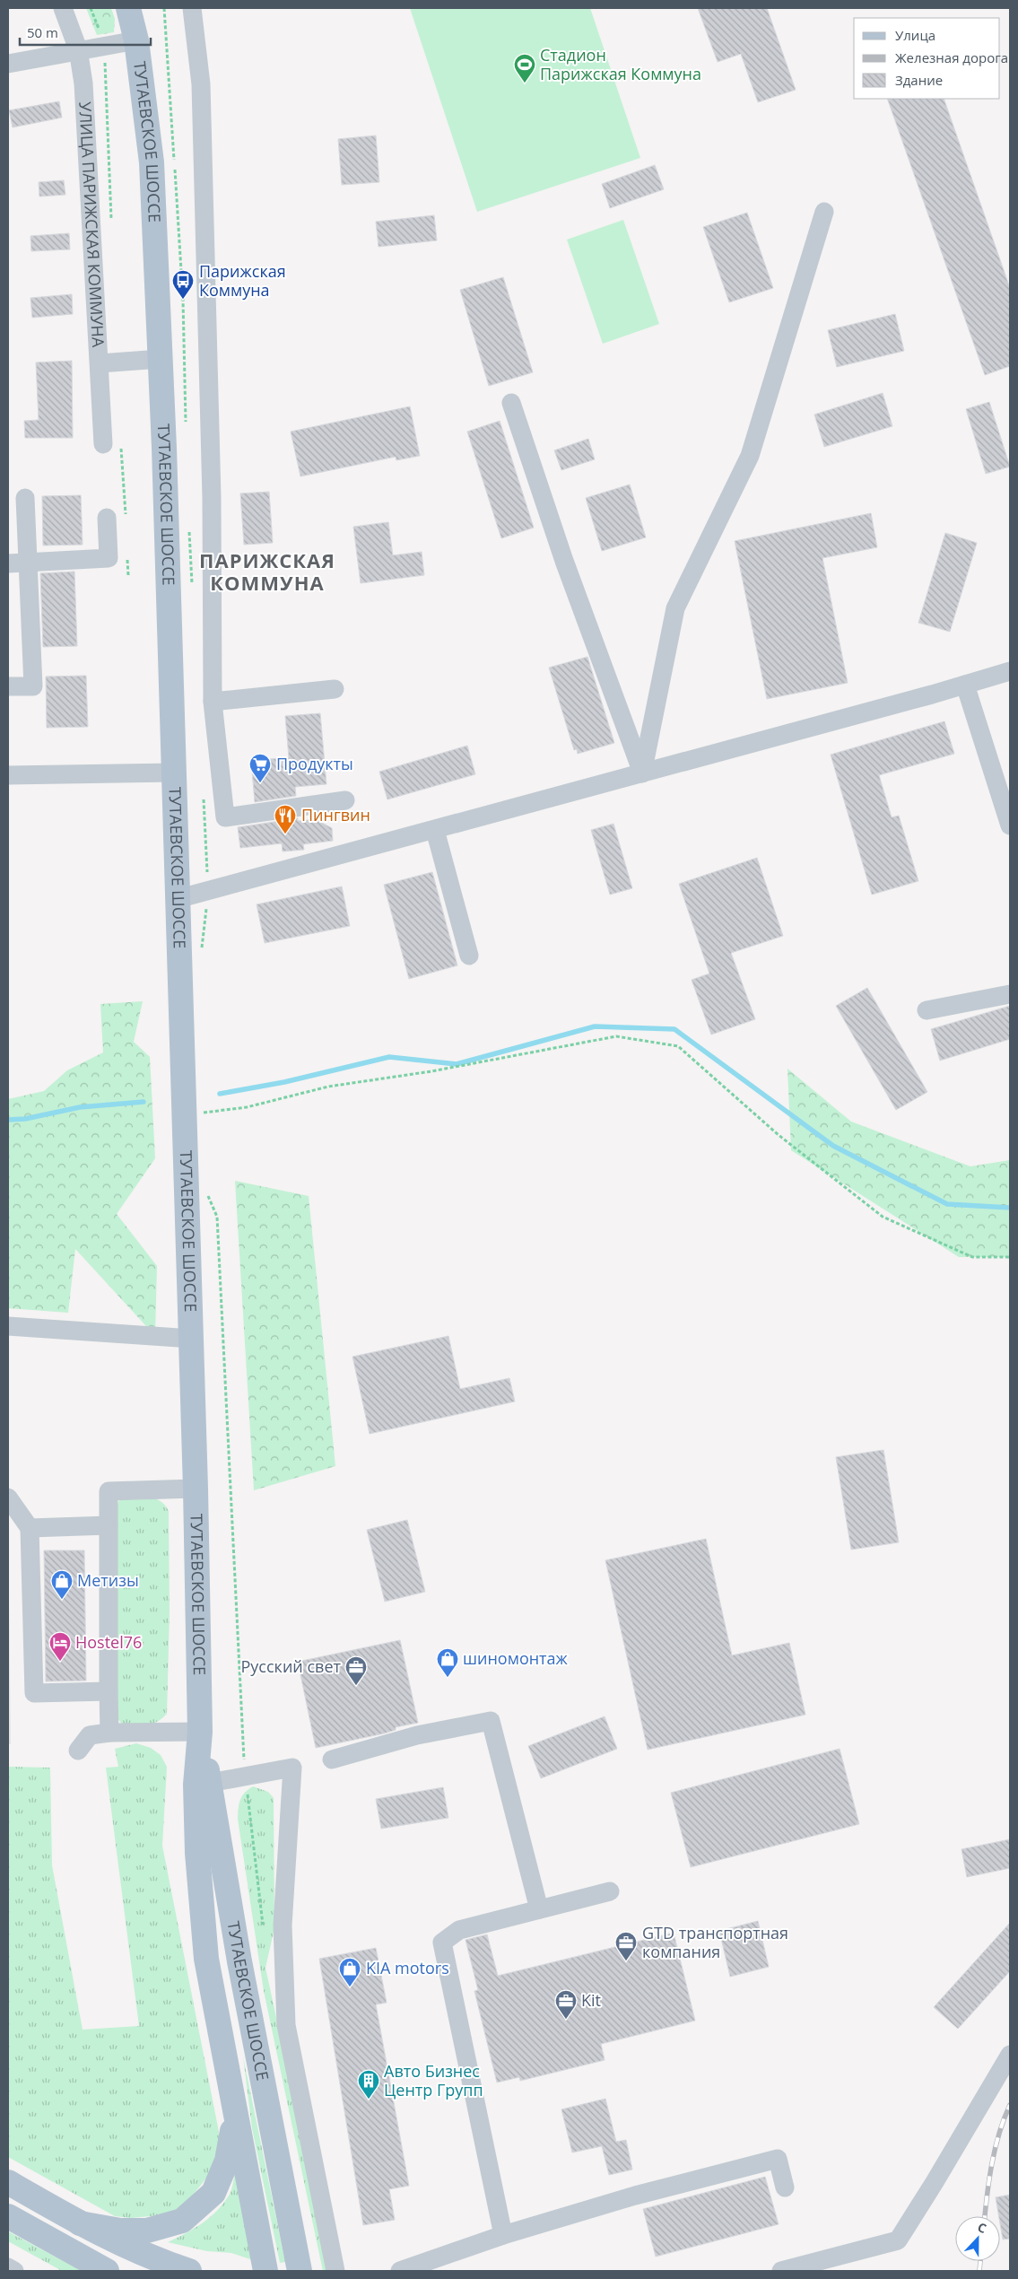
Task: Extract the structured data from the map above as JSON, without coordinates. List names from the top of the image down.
{
  "streets": {
    "main road": ["ТУТАЕВСКОЕ ШОССЕ"],
    "street": ["УЛИЦА ПАРИЖСКАЯ КОММУНА"]
  },
  "districts": ["ПАРИЖСКАЯ КОММУНА"],
  "places": {
    "sports": ["Стадион Парижская Коммуна"],
    "bus stop": ["Парижская Коммуна"],
    "supermarket": ["Продукты"],
    "restaurant": ["Пингвин"],
    "shop": ["Метизы", "шиномонтаж", "KIA motors"],
    "hotel": ["Hostel76"],
    "office": ["Русский свет", "GTD транспортная компания", "Kit"],
    "building": ["Авто Бизнес Центр Групп"]
  },
  "legend": ["Улица", "Железная дорога", "Здание"],
  "scale_bar": "50 m",
  "north": "top"
}
